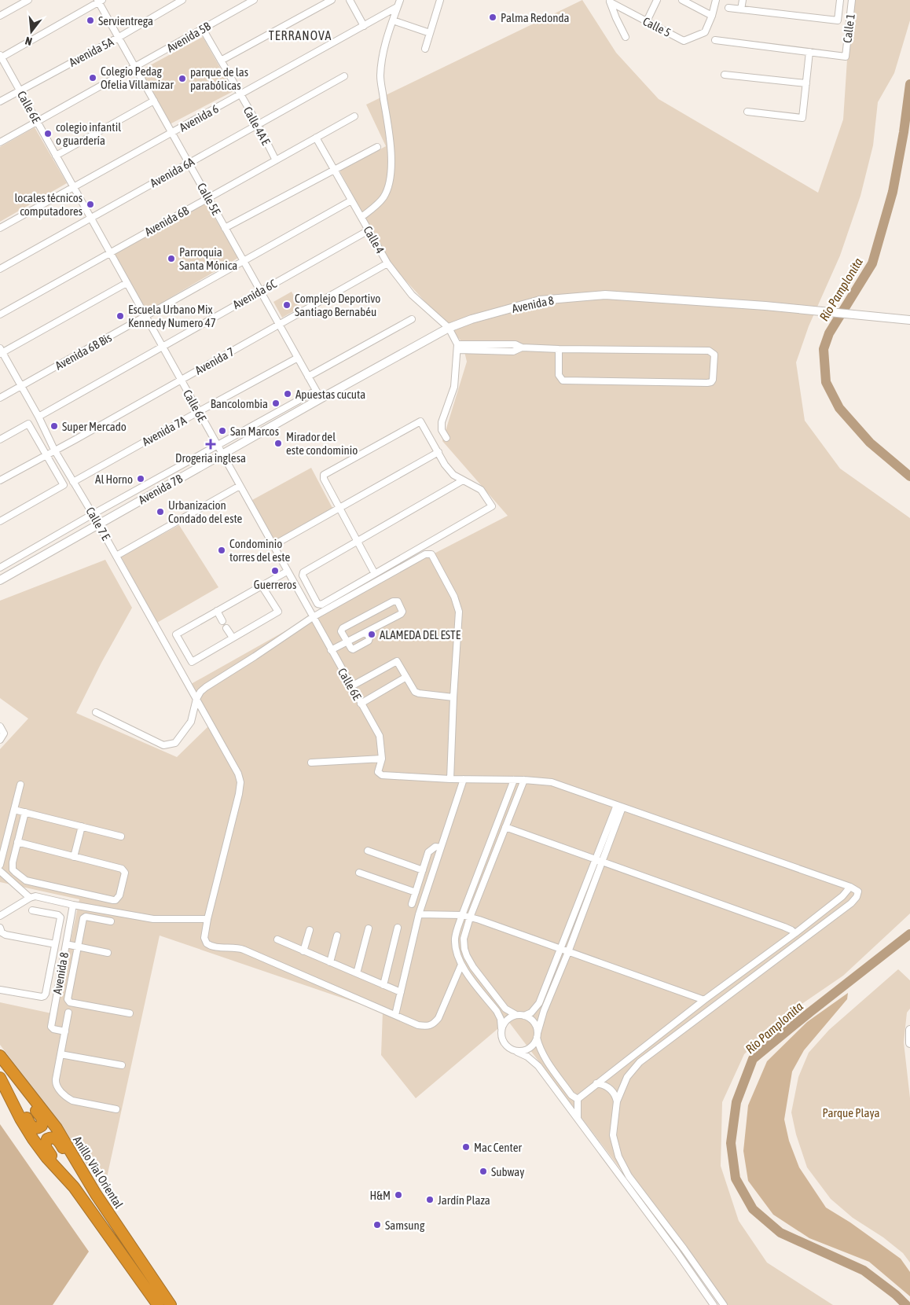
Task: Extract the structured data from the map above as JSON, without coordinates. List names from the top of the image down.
{
  "streets": {
    "highway": ["Anillo Vial Oriental"],
    "street": [
      "Calle 5",
      "Calle 1",
      "Avenida 5B",
      "Avenida 5A",
      "Calle 6E",
      "Avenida 6",
      "Calle 4A E",
      "Avenida 6A",
      "Calle 5E",
      "Avenida 6B",
      "Calle 4",
      "Avenida 6C",
      "Avenida 8",
      "Avenida 6B Bis",
      "Avenida 7",
      "Avenida 7A",
      "Avenida 7B",
      "Calle 7 E"
    ]
  },
  "crossings": [
    ["Avenida 5B", "Calle 6E"],
    ["Avenida 5B", "Calle 4A E"],
    ["Avenida 5B", "Calle 5E"],
    ["Avenida 5A", "Calle 6E"],
    ["Avenida 5A", "Calle 5E"],
    ["Calle 6E", "Avenida 6"],
    ["Calle 6E", "Avenida 6A"],
    ["Calle 6E", "Avenida 6B"],
    ["Calle 6E", "Avenida 6C"],
    ["Calle 6E", "Avenida 6B Bis"],
    ["Calle 6E", "Avenida 7"],
    ["Calle 6E", "Avenida 7A"],
    ["Calle 6E", "Avenida 7B"],
    ["Avenida 6", "Calle 4A E"],
    ["Avenida 6", "Calle 5E"],
    ["Calle 4A E", "Avenida 6A"],
    ["Calle 4A E", "Avenida 6B"],
    ["Avenida 6A", "Calle 5E"],
    ["Calle 5E", "Avenida 6B"],
    ["Calle 5E", "Avenida 6C"],
    ["Calle 5E", "Avenida 8"],
    ["Calle 5E", "Avenida 6B Bis"],
    ["Calle 5E", "Avenida 7"],
    ["Calle 5E", "Avenida 7A"],
    ["Calle 5E", "Avenida 7B"],
    ["Avenida 6B", "Calle 4"],
    ["Calle 4", "Avenida 6C"],
    ["Calle 4", "Avenida 8"],
    ["Calle 4", "Avenida 6B Bis"],
    ["Calle 4", "Avenida 7"],
    ["Avenida 6C", "Calle 7 E"],
    ["Avenida 8", "Avenida 7B"],
    ["Avenida 6B Bis", "Calle 7 E"],
    ["Avenida 7", "Calle 7 E"],
    ["Avenida 7A", "Calle 7 E"],
    ["Avenida 7B", "Calle 7 E"]
  ],
  "districts": ["TERRANOVA"],
  "water": ["Río Pamplonita"],
  "parks": ["Parque Playa"],
  "places": {
    "other": [
      "Palma Redonda",
      "Servientrega",
      "Colegio Pedag Ofelia Villamizar",
      "parque de las parabólicas",
      "colegio infantil o guardería",
      "locales técnicos computadores",
      "Parroquia Santa Mónica",
      "Complejo Deportivo Santiago Bernabéu",
      "Escuela Urbano Mix Kennedy Numero 47",
      "Apuestas cucuta",
      "Bancolombia",
      "Super Mercado",
      "San Marcos",
      "Mirador del este condominio",
      "Al Horno",
      "Urbanizacion Condado del este",
      "Condominio torres del este",
      "Guerreros",
      "ALAMEDA DEL ESTE",
      "Mac Center",
      "Subway",
      "H&M",
      "Jardín Plaza",
      "Samsung"
    ],
    "health": ["Drogeria inglesa"]
  },
  "north": "bottom"
}
